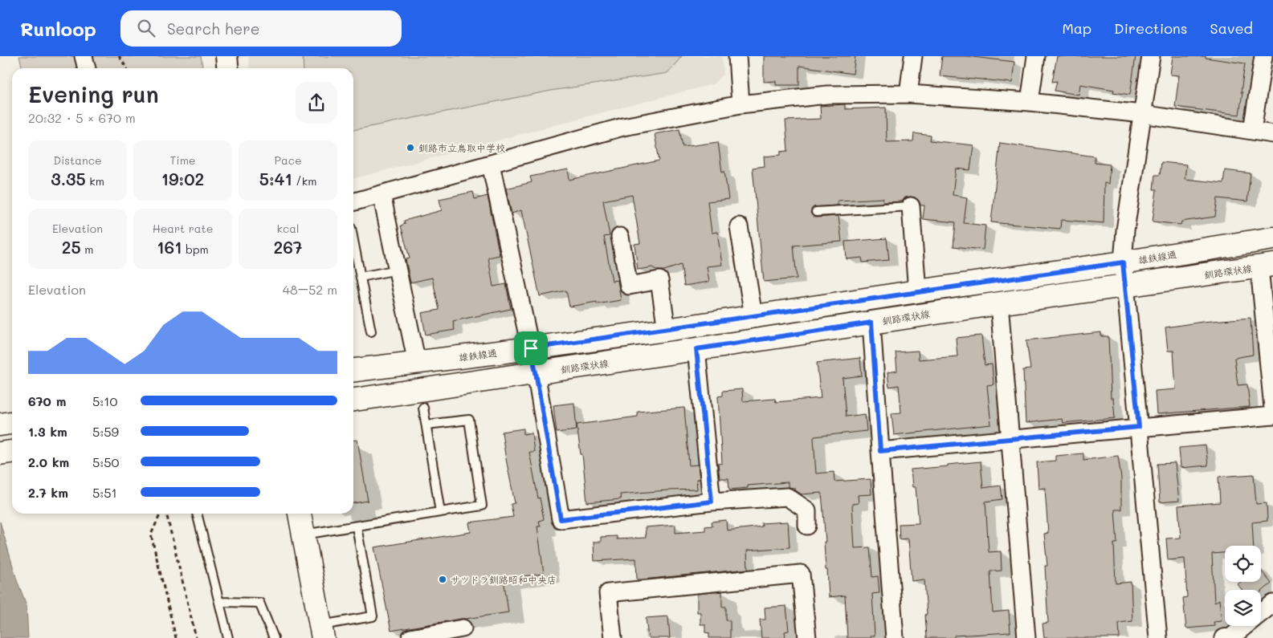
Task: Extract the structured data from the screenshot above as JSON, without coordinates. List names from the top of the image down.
{
  "streets": {
    "main road": ["雄鉄線通", "釧路環状線"]
  },
  "places": ["釧路市立鳥取中学校", "サツドラ釧路昭和中央店"],
  "page": {
    "header": "Runloop",
    "search": "Search here",
    "nav": ["Map", "Directions", "Saved"],
    "heading": ["Evening run", "20:32 · 5 × 670 m"],
    "stats": [
      ["Distance", "3.35 km"],
      ["Time", "19:02"],
      ["Pace", "5:41 /km"],
      ["Elevation", "25 m"],
      ["Heart rate", "161 bpm"],
      ["kcal", "267"]
    ],
    "chart": ["Elevation", "48–52 m"],
    "list": [
      {
        "name": "670 m",
        "note": "5:10"
      },
      {
        "name": "1.3 km",
        "note": "5:59"
      },
      {
        "name": "2.0 km",
        "note": "5:50"
      },
      {
        "name": "2.7 km",
        "note": "5:51"
      }
    ]
  }
}
